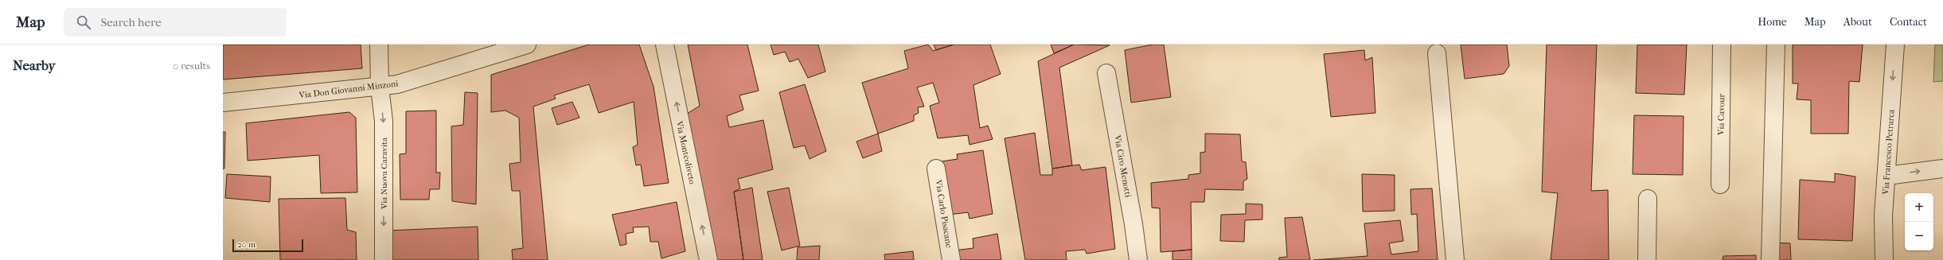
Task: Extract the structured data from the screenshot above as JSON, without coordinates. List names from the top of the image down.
{
  "streets": {
    "street": [
      "Via Don Giovanni Minzoni",
      "Via Cavour",
      "Via Francesco Petrarca",
      "Via Monteoliveto",
      "Via Ciro Menotti",
      "Via Nuova Caravita",
      "Via Carlo Pisacane"
    ]
  },
  "crossings": [
    ["Via Don Giovanni Minzoni", "Via Nuova Caravita"]
  ],
  "one_way": ["Via Monteoliveto", "Via Nuova Caravita"],
  "scale_bar": "20 m",
  "page": {
    "header": "Map",
    "search": "Search here",
    "nav": [
      "Home",
      "Map",
      "About",
      "Contact"
    ],
    "heading": ["Nearby", "0 results"],
    "map_buttons": ["+", "−"],
    "scale": "20 m"
  }
}
